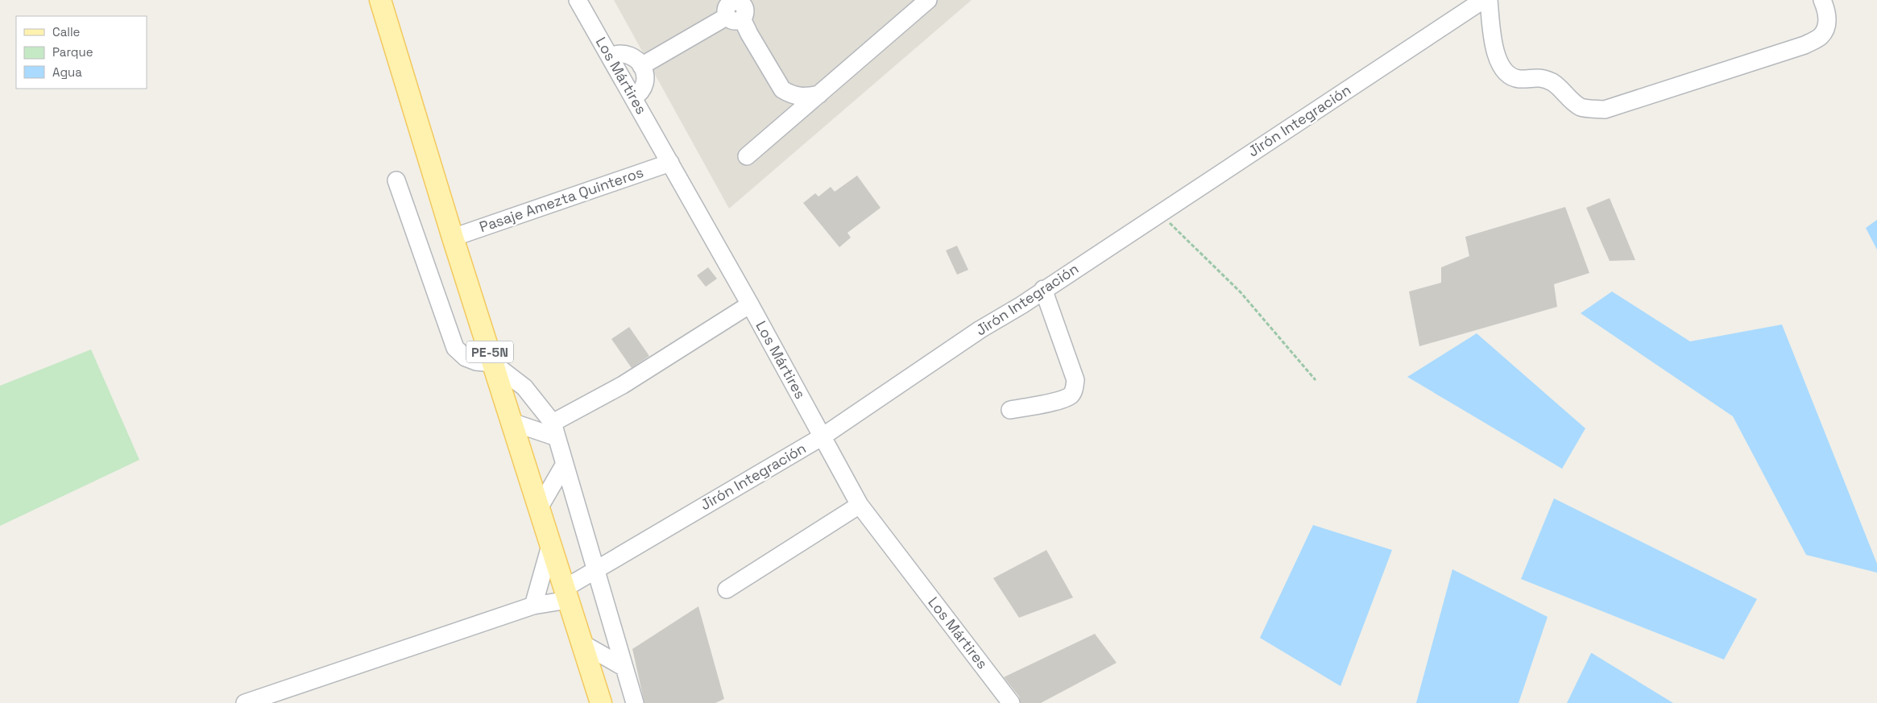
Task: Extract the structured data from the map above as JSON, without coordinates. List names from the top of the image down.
{
  "streets": {
    "main road": ["PE-5N"],
    "street": ["Los Mártires", "Jirón Integración", "Pasaje Amezta Quinteros"]
  },
  "crossings": [
    ["Los Mártires", "Jirón Integración"],
    ["Los Mártires", "Pasaje Amezta Quinteros"],
    ["Jirón Integración", "PE-5N"],
    ["Pasaje Amezta Quinteros", "PE-5N"]
  ],
  "legend": ["Calle", "Parque", "Agua"]
}
